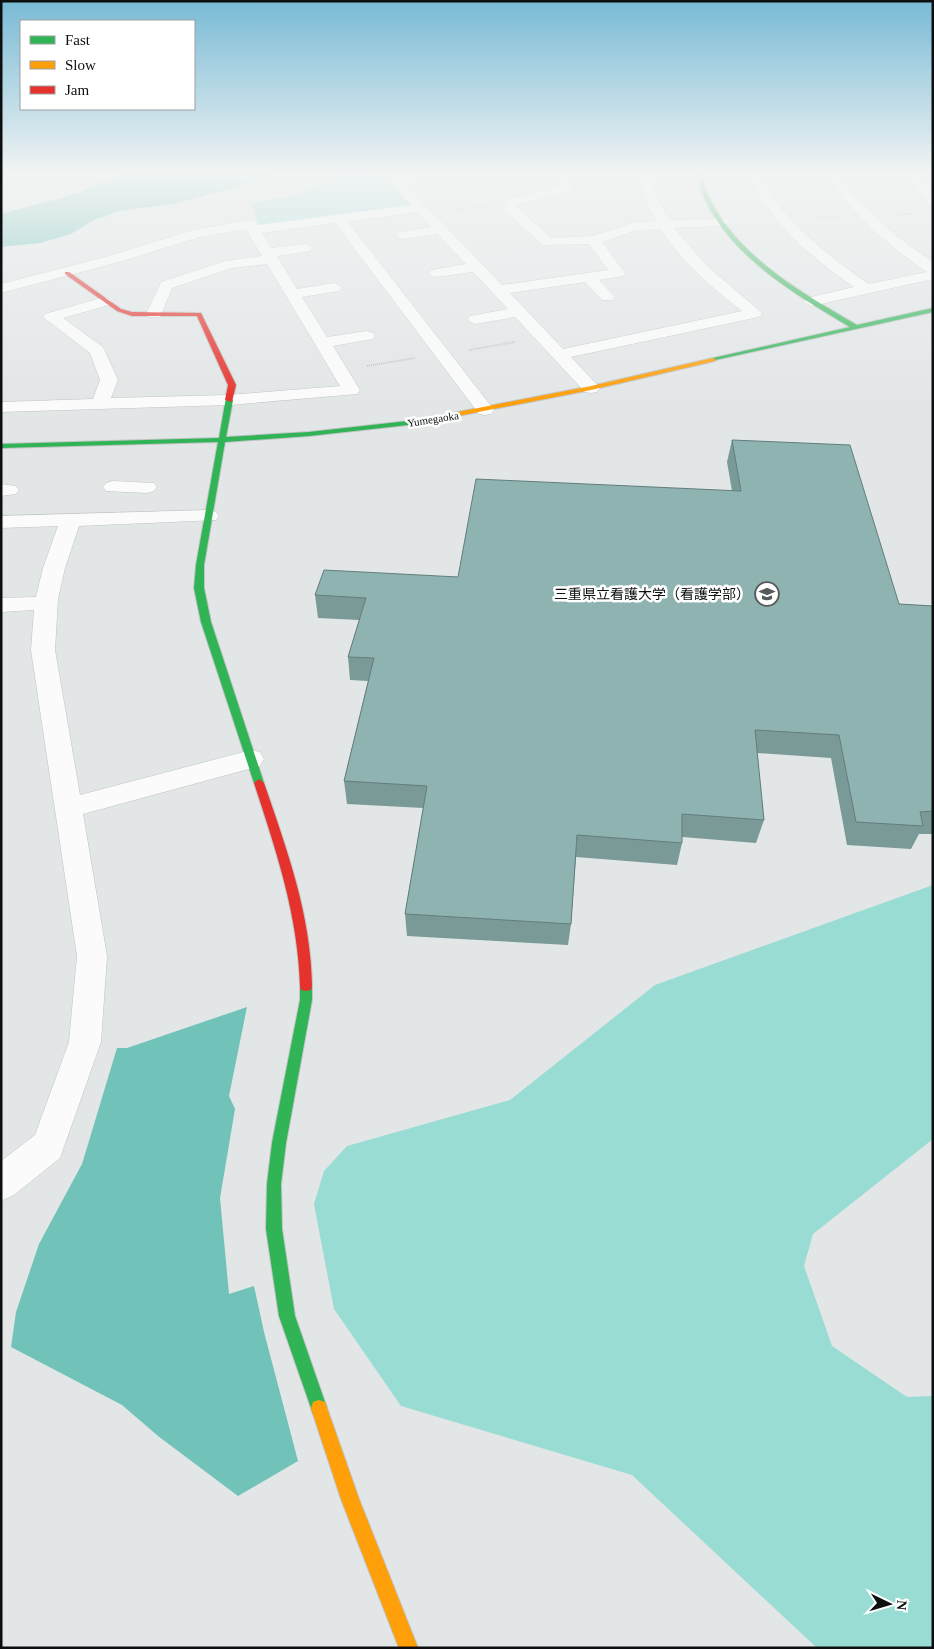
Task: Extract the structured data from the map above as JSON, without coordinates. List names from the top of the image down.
{
  "streets": {
    "street": ["Yumegaoka"]
  },
  "places": {
    "school or university": ["三重県立看護大学（看護学部）"]
  },
  "legend": ["Fast", "Slow", "Jam"],
  "north": "right"
}
